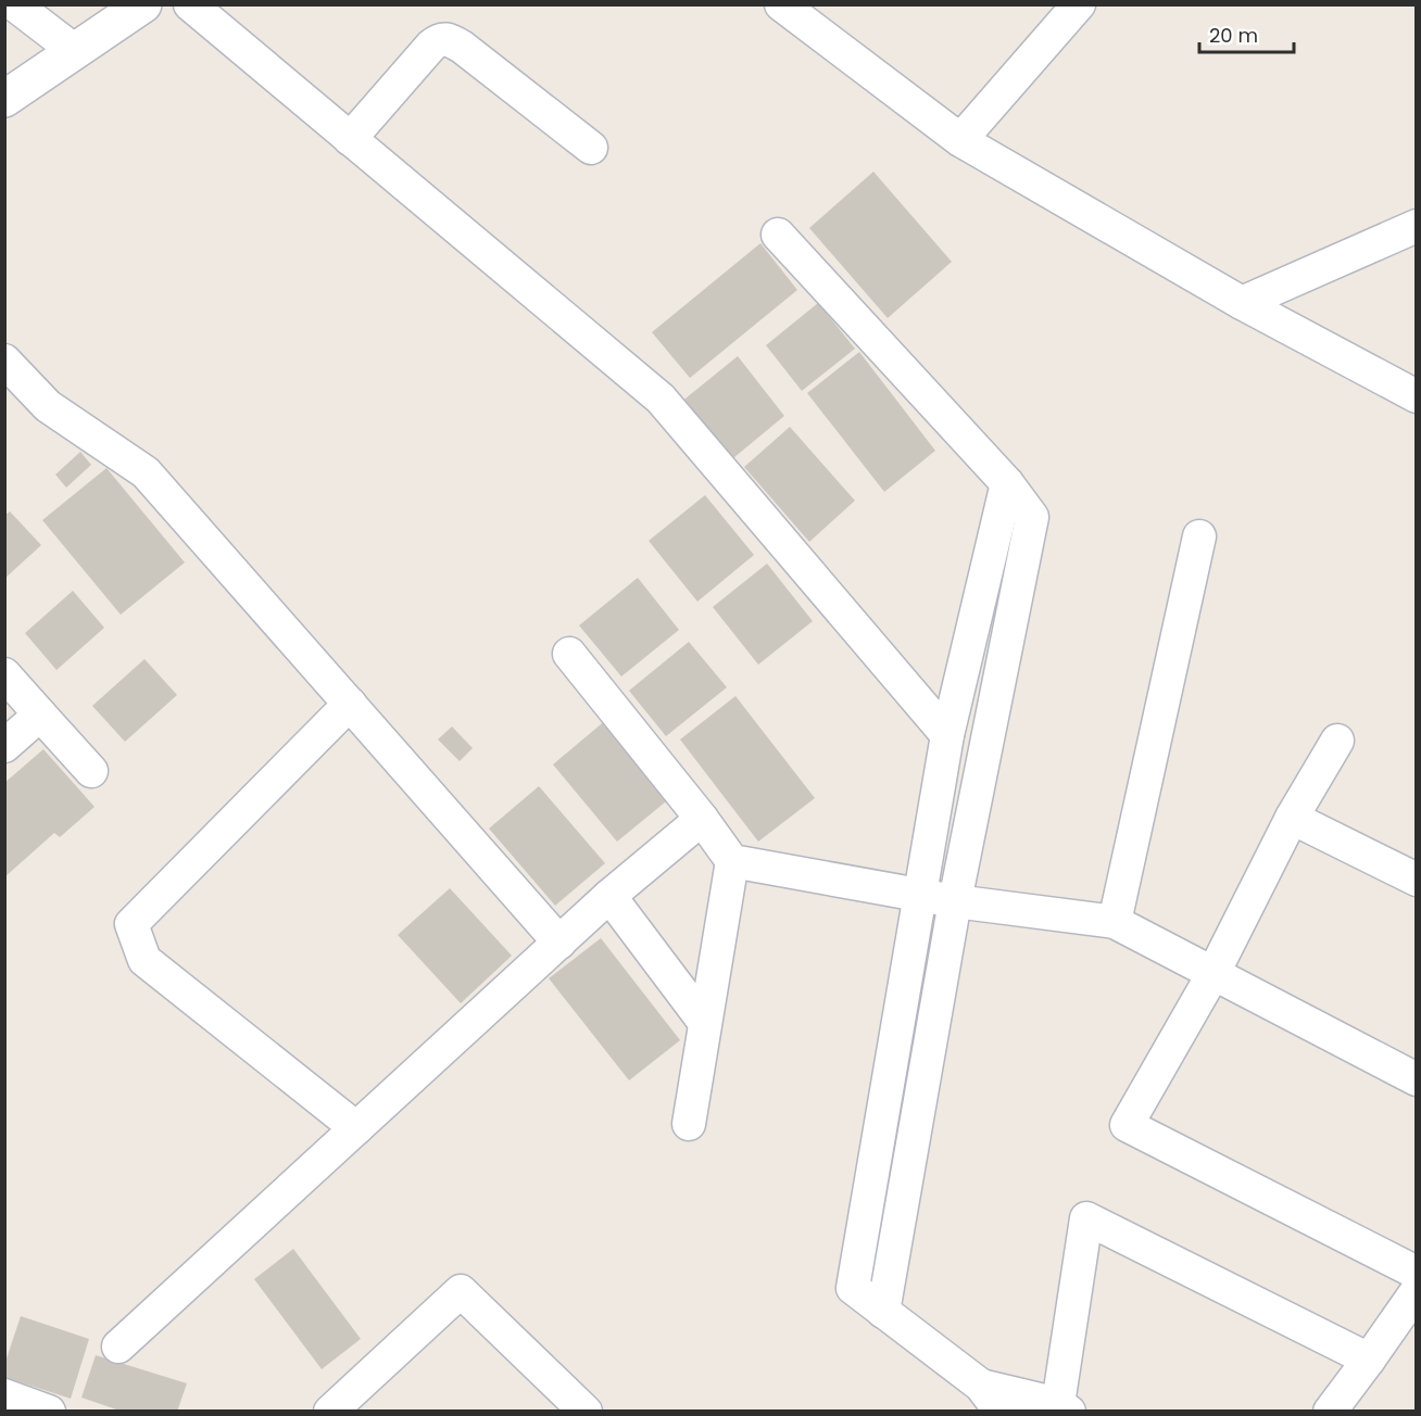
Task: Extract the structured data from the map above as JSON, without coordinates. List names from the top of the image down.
{
  "scale_bar": "20 m"
}
